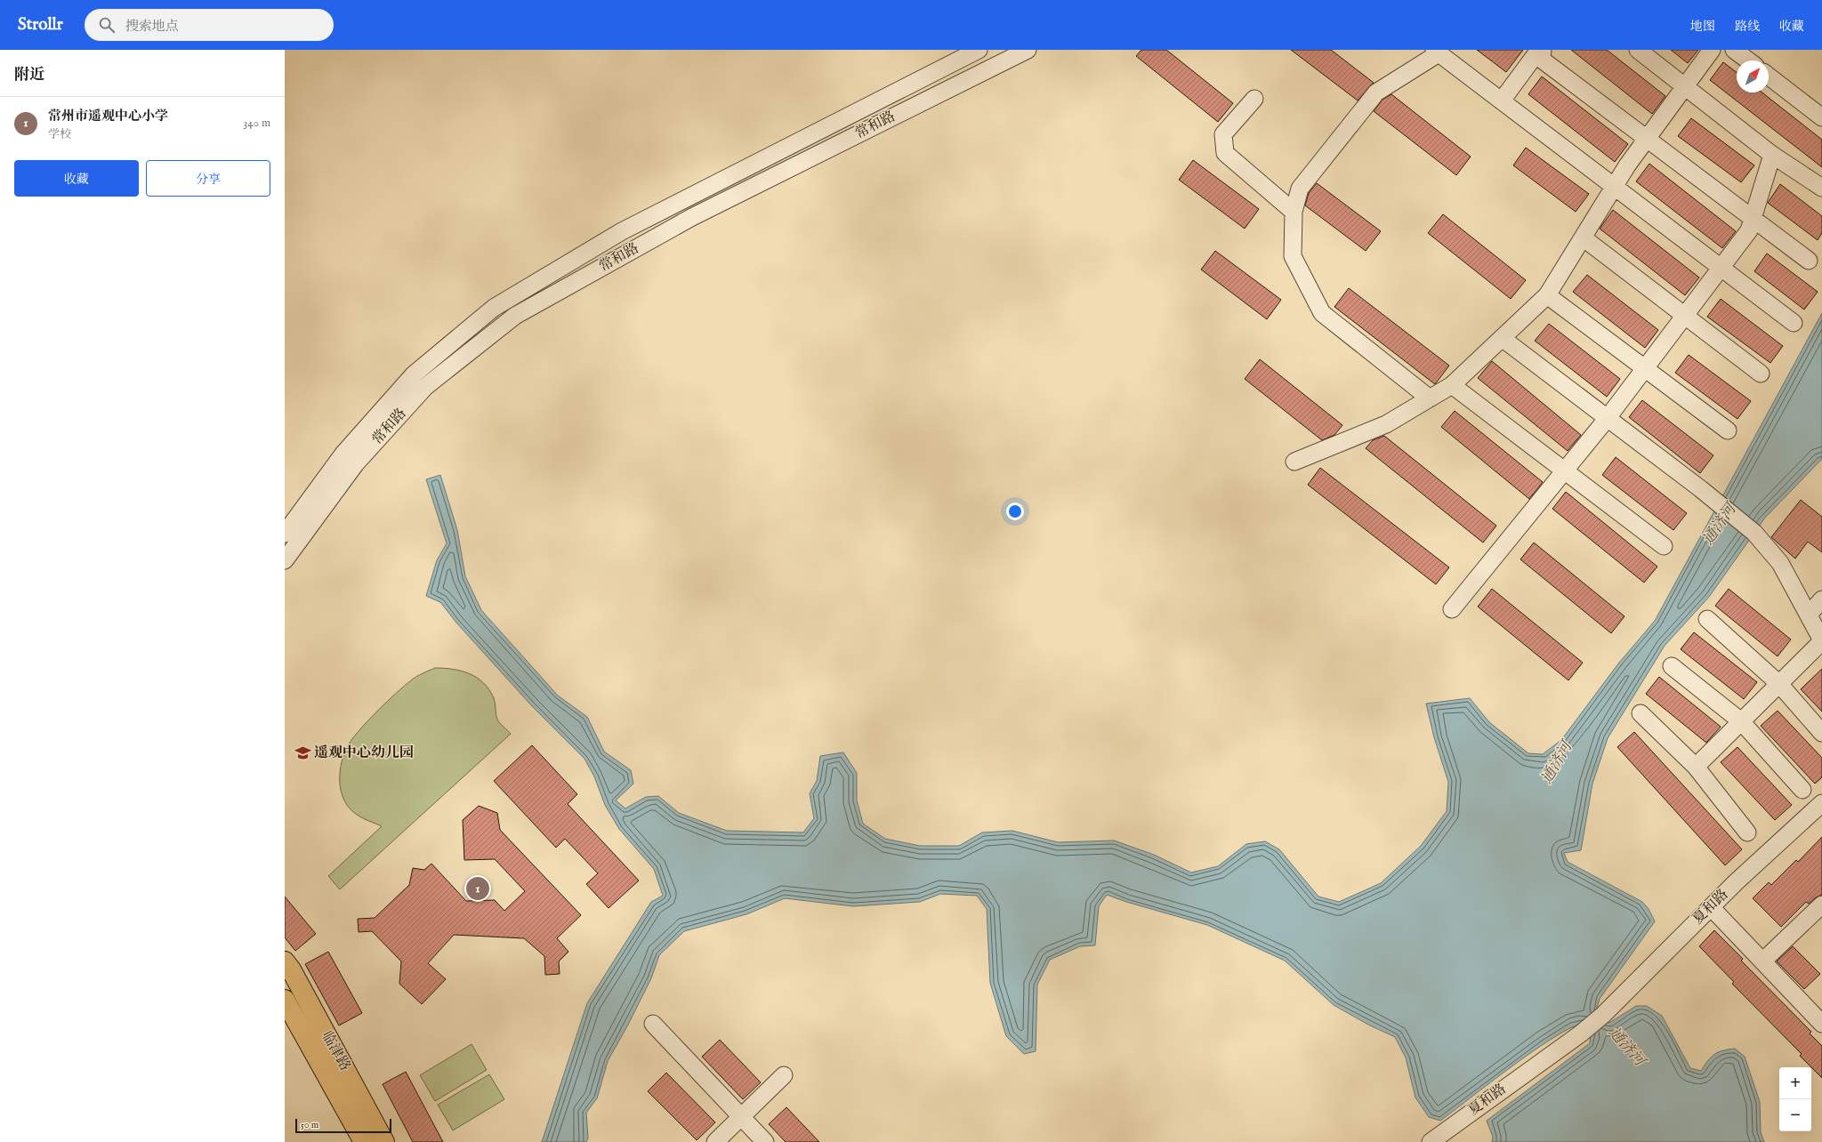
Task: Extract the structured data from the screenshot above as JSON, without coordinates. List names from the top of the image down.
{
  "streets": {
    "main road": ["临津路"],
    "street": ["常和路", "夏和路"]
  },
  "water": ["通济河"],
  "places": {
    "school or university": ["遥观中心幼儿园"]
  },
  "scale_bar": "50 m",
  "north": "top right",
  "page": {
    "header": "Strollr",
    "search": "搜索地点",
    "nav": ["地图", "路线", "收藏"],
    "heading": "附近",
    "list": [
      {
        "mark": "1",
        "name": "常州市遥观中心小学",
        "note": "学校",
        "value": "340 m"
      }
    ],
    "buttons": ["收藏", "分享"],
    "pins": "1",
    "map_buttons": ["+", "−"],
    "scale": "50 m"
  }
}
